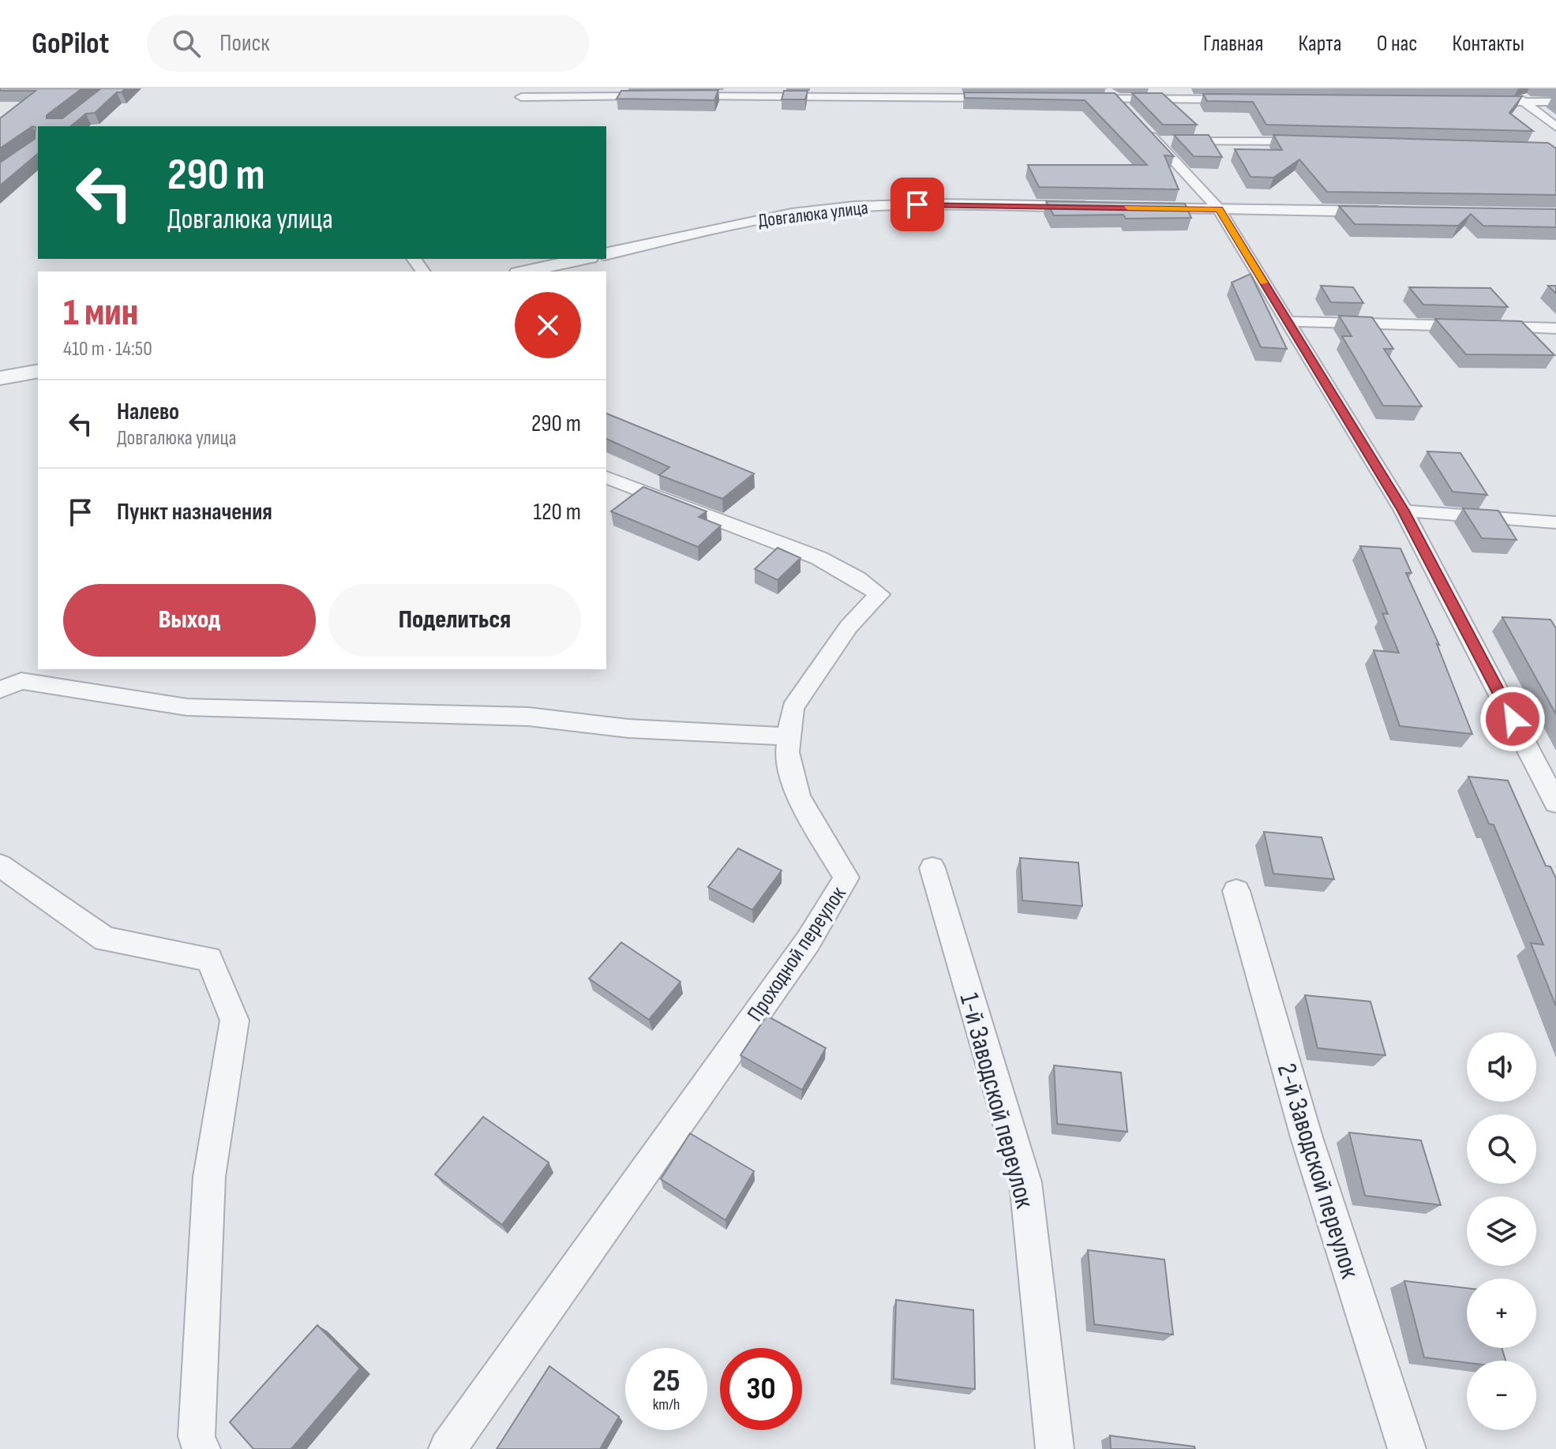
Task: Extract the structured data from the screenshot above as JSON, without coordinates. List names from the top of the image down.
{
  "streets": {
    "street": [
      "Довгалюка улица",
      "Проходной переулок",
      "1-й Заводской переулок",
      "2-й Заводской переулок"
    ]
  },
  "page": {
    "header": "GoPilot",
    "search": "Поиск",
    "nav": [
      "Главная",
      "Карта",
      "О нас",
      "Контакты"
    ],
    "turn": ["290 m", "Довгалюка улица"],
    "heading": ["1 мин", "410 m · 14:50"],
    "list": [
      {
        "name": "Налево",
        "note": "Довгалюка улица",
        "value": "290 m"
      },
      {
        "name": "Пункт назначения",
        "value": "120 m"
      }
    ],
    "buttons": ["Выход", "Поделиться"],
    "map_buttons": ["+", "−"],
    "speed": "25 km/h",
    "limit": "30"
  }
}
